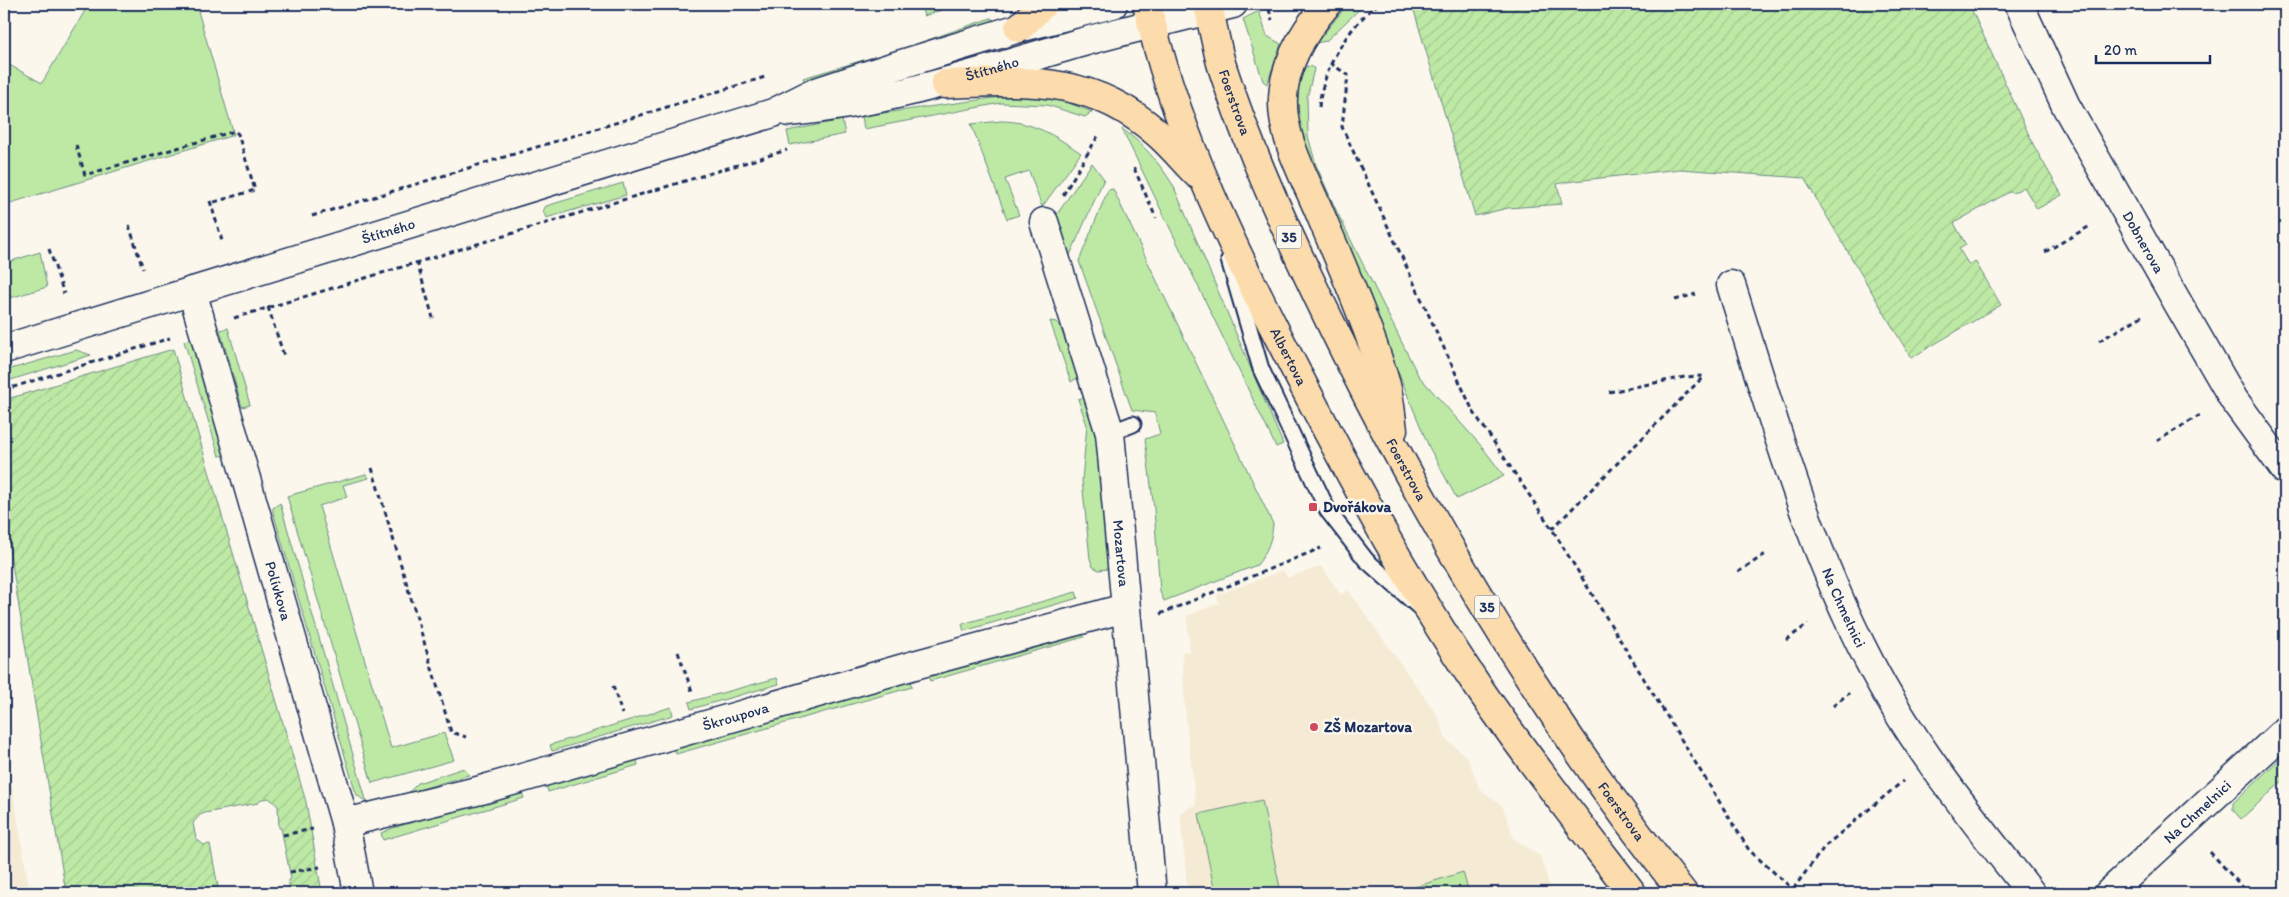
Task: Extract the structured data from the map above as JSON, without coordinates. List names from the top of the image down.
{
  "streets": {
    "main road": ["Foerstrova", "35", "Albertova"],
    "street": [
      "Štítného",
      "Dobnerova",
      "Mozartova",
      "Polívkova",
      "Na Chmelnici",
      "Škroupova"
    ]
  },
  "crossings": [
    ["Štítného", "Foerstrova"],
    ["Štítného", "Albertova"],
    ["Štítného", "Polívkova"],
    ["Mozartova", "Škroupova"],
    ["Polívkova", "Škroupova"]
  ],
  "places": {
    "transit": ["Dvořákova"],
    "other": ["ZŠ Mozartova"]
  },
  "scale_bar": "20 m"
}
